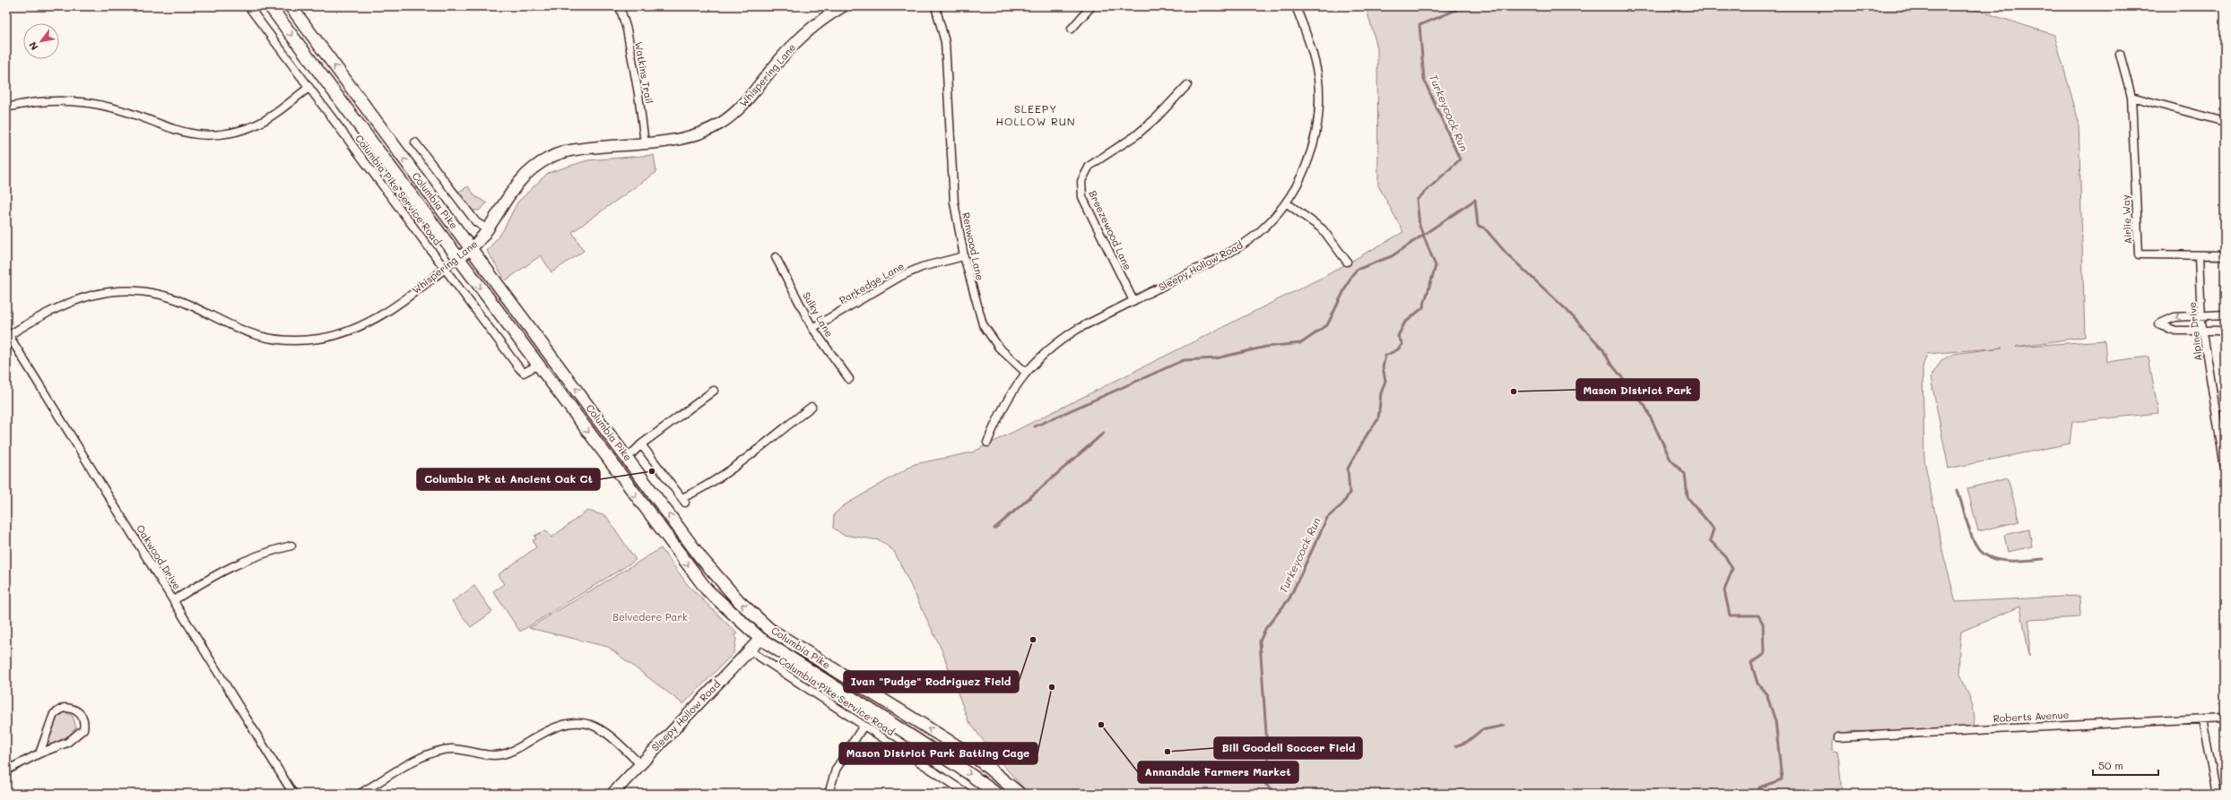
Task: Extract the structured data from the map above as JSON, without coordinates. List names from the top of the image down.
{
  "streets": {
    "main road": ["Columbia Pike"],
    "street": [
      "Watkins Trail",
      "Whispering Lane",
      "Columbia Pike Service Road",
      "Airlie Way",
      "Breezewood Lane",
      "Renwood Lane",
      "Sleepy Hollow Road",
      "Parkedge Lane",
      "Sulky Lane",
      "Alpine Drive",
      "Oakwood Drive",
      "Roberts Avenue"
    ]
  },
  "crossings": [
    ["Watkins Trail", "Whispering Lane"],
    ["Whispering Lane", "Columbia Pike Service Road"],
    ["Whispering Lane", "Columbia Pike"],
    ["Whispering Lane", "Oakwood Drive"],
    ["Columbia Pike Service Road", "Columbia Pike"],
    ["Columbia Pike Service Road", "Sleepy Hollow Road"],
    ["Columbia Pike", "Sleepy Hollow Road"],
    ["Airlie Way", "Alpine Drive"],
    ["Breezewood Lane", "Sleepy Hollow Road"],
    ["Renwood Lane", "Sleepy Hollow Road"],
    ["Renwood Lane", "Parkedge Lane"],
    ["Parkedge Lane", "Sulky Lane"]
  ],
  "districts": ["SLEEPY HOLLOW RUN"],
  "water": ["Turkeycock Run"],
  "parks": ["Belvedere Park"],
  "places": [
    "Mason District Park",
    "Columbia Pk at Ancient Oak Ct",
    "Ivan \"Pudge\" Rodriguez Field",
    "Mason District Park Batting Cage",
    "Annandale Farmers Market",
    "Bill Goodell Soccer Field"
  ],
  "scale_bar": "50 m",
  "north": "bottom left"
}
